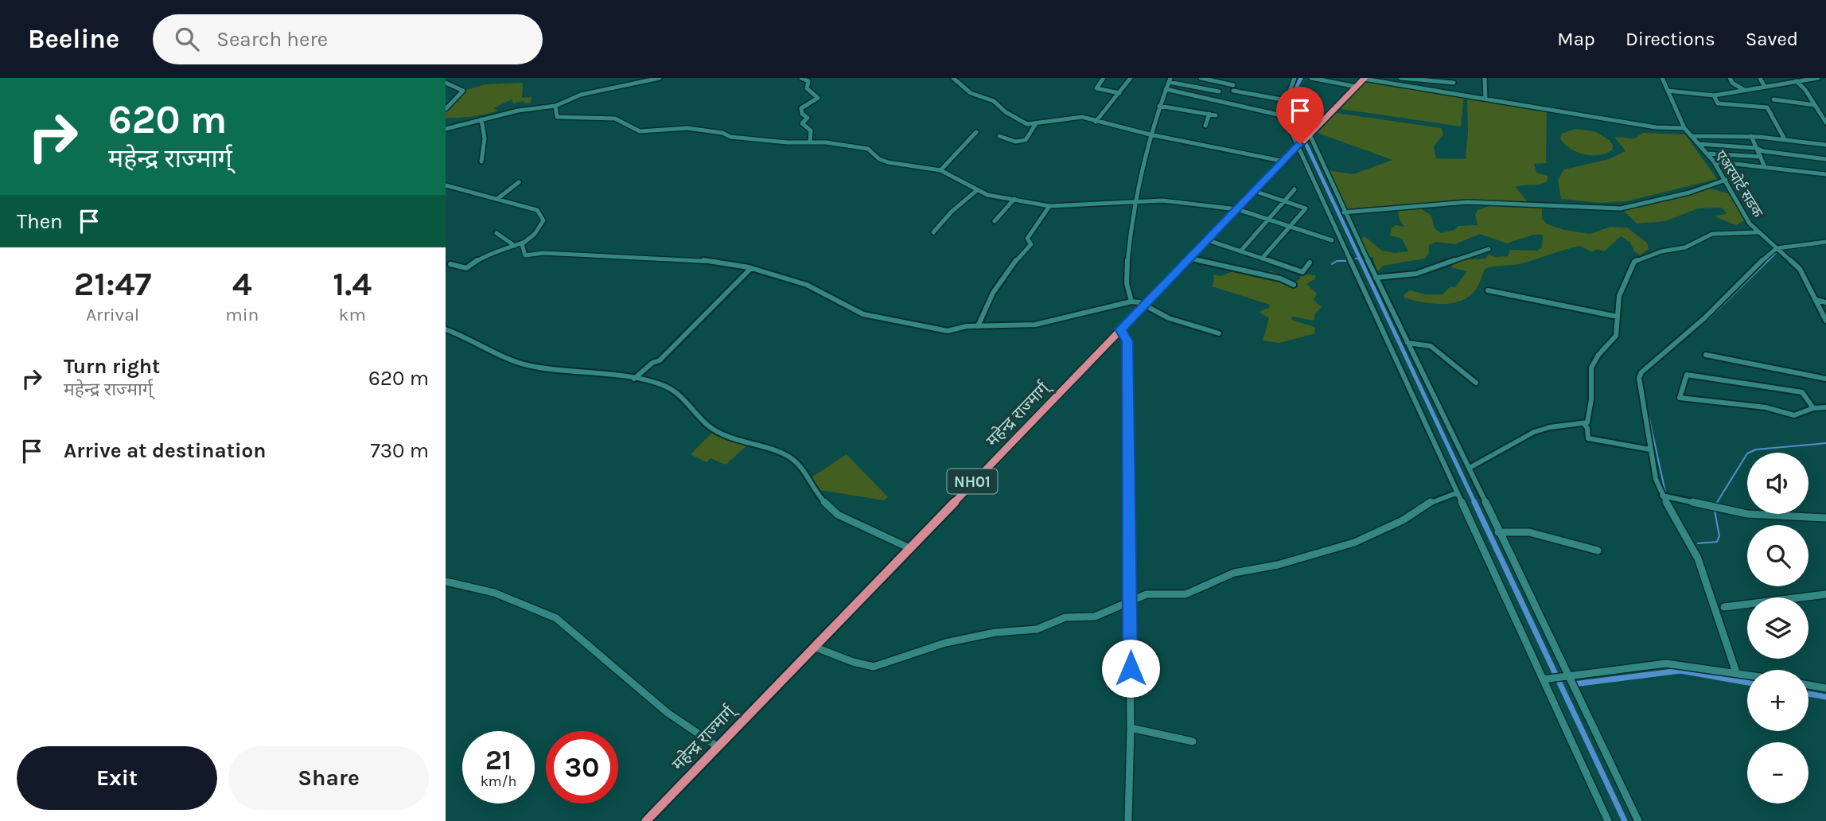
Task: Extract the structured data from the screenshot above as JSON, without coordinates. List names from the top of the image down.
{
  "streets": {
    "highway": ["महेन्द्र राज्मार्ग्", "NH01"],
    "street": ["एअरपोर्ट सडक"]
  },
  "page": {
    "header": "Beeline",
    "search": "Search here",
    "nav": ["Map", "Directions", "Saved"],
    "turn": ["620 m", "महेन्द्र राज्मार्ग्"],
    "then": "Then",
    "eta": [
      "21:47",
      "Arrival",
      "4",
      "min",
      "1.4",
      "km"
    ],
    "list": [
      {
        "name": "Turn right",
        "note": "महेन्द्र राज्मार्ग्",
        "value": "620 m"
      },
      {
        "name": "Arrive at destination",
        "value": "730 m"
      }
    ],
    "map_buttons": ["+", "−"],
    "speed": "21 km/h",
    "limit": "30",
    "buttons": ["Exit", "Share"]
  }
}
